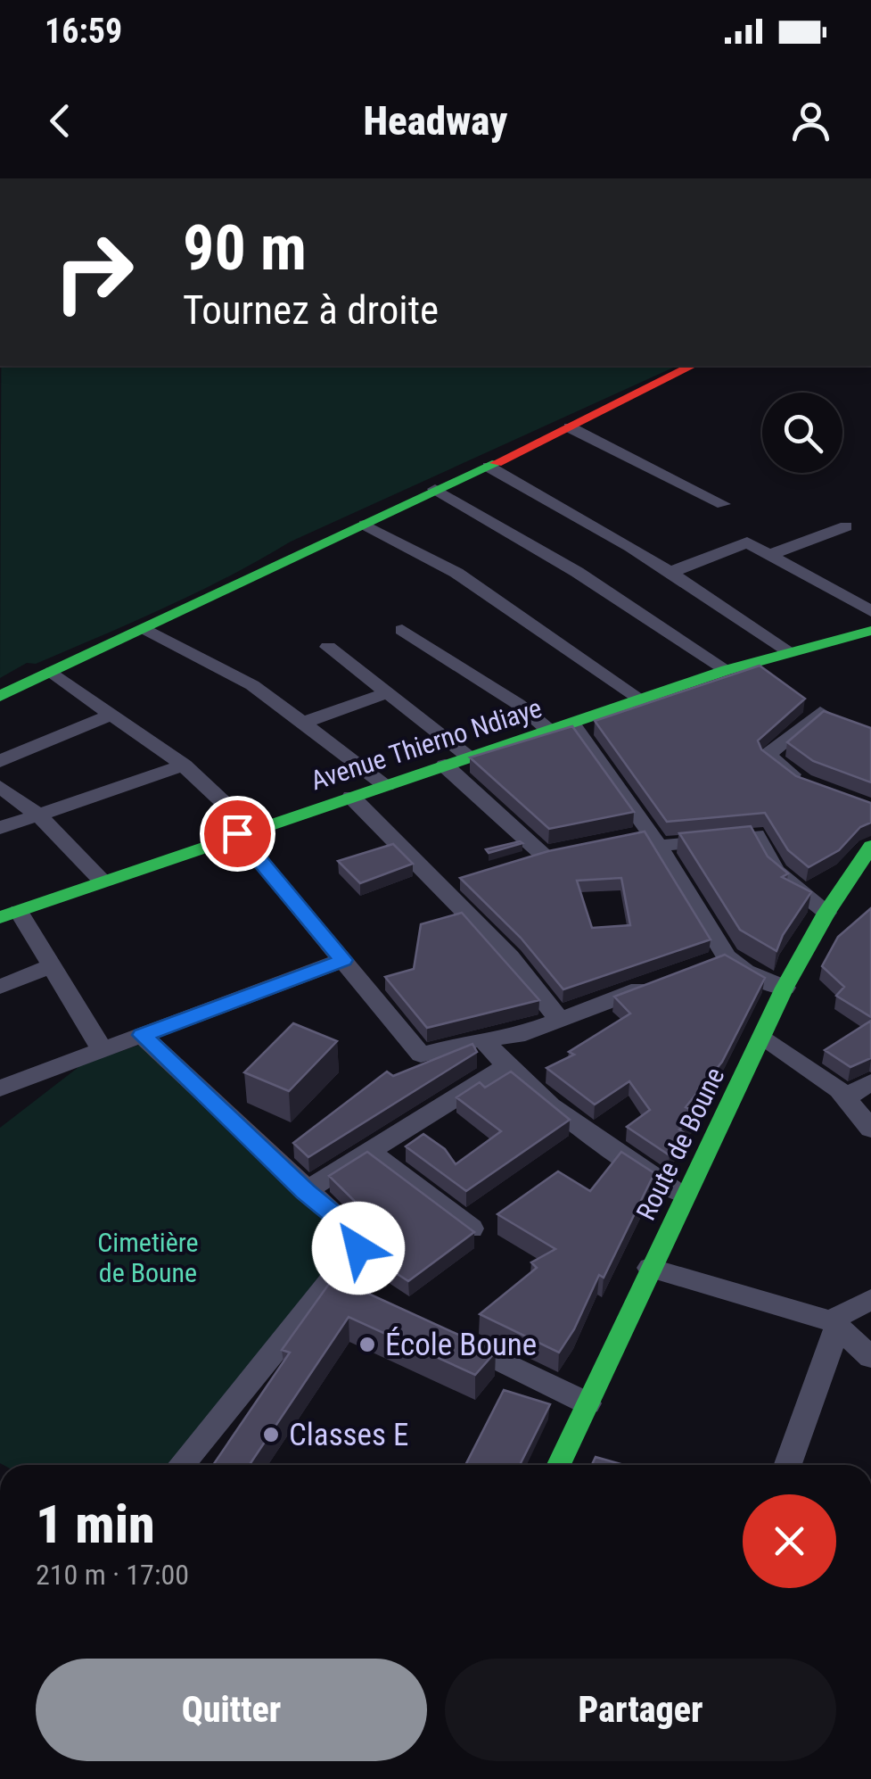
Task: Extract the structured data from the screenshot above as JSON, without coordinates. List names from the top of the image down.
{
  "streets": {
    "street": ["Avenue Thierno Ndiaye", "Route de Boune"]
  },
  "parks": ["Cimetière de Boune"],
  "places": ["École Boune", "Classes E"],
  "page": {
    "status": "16:59",
    "header": "Headway",
    "turn": ["90 m", "Tournez à droite"],
    "heading": ["1 min", "210 m · 17:00"],
    "buttons": ["Quitter", "Partager"]
  }
}
